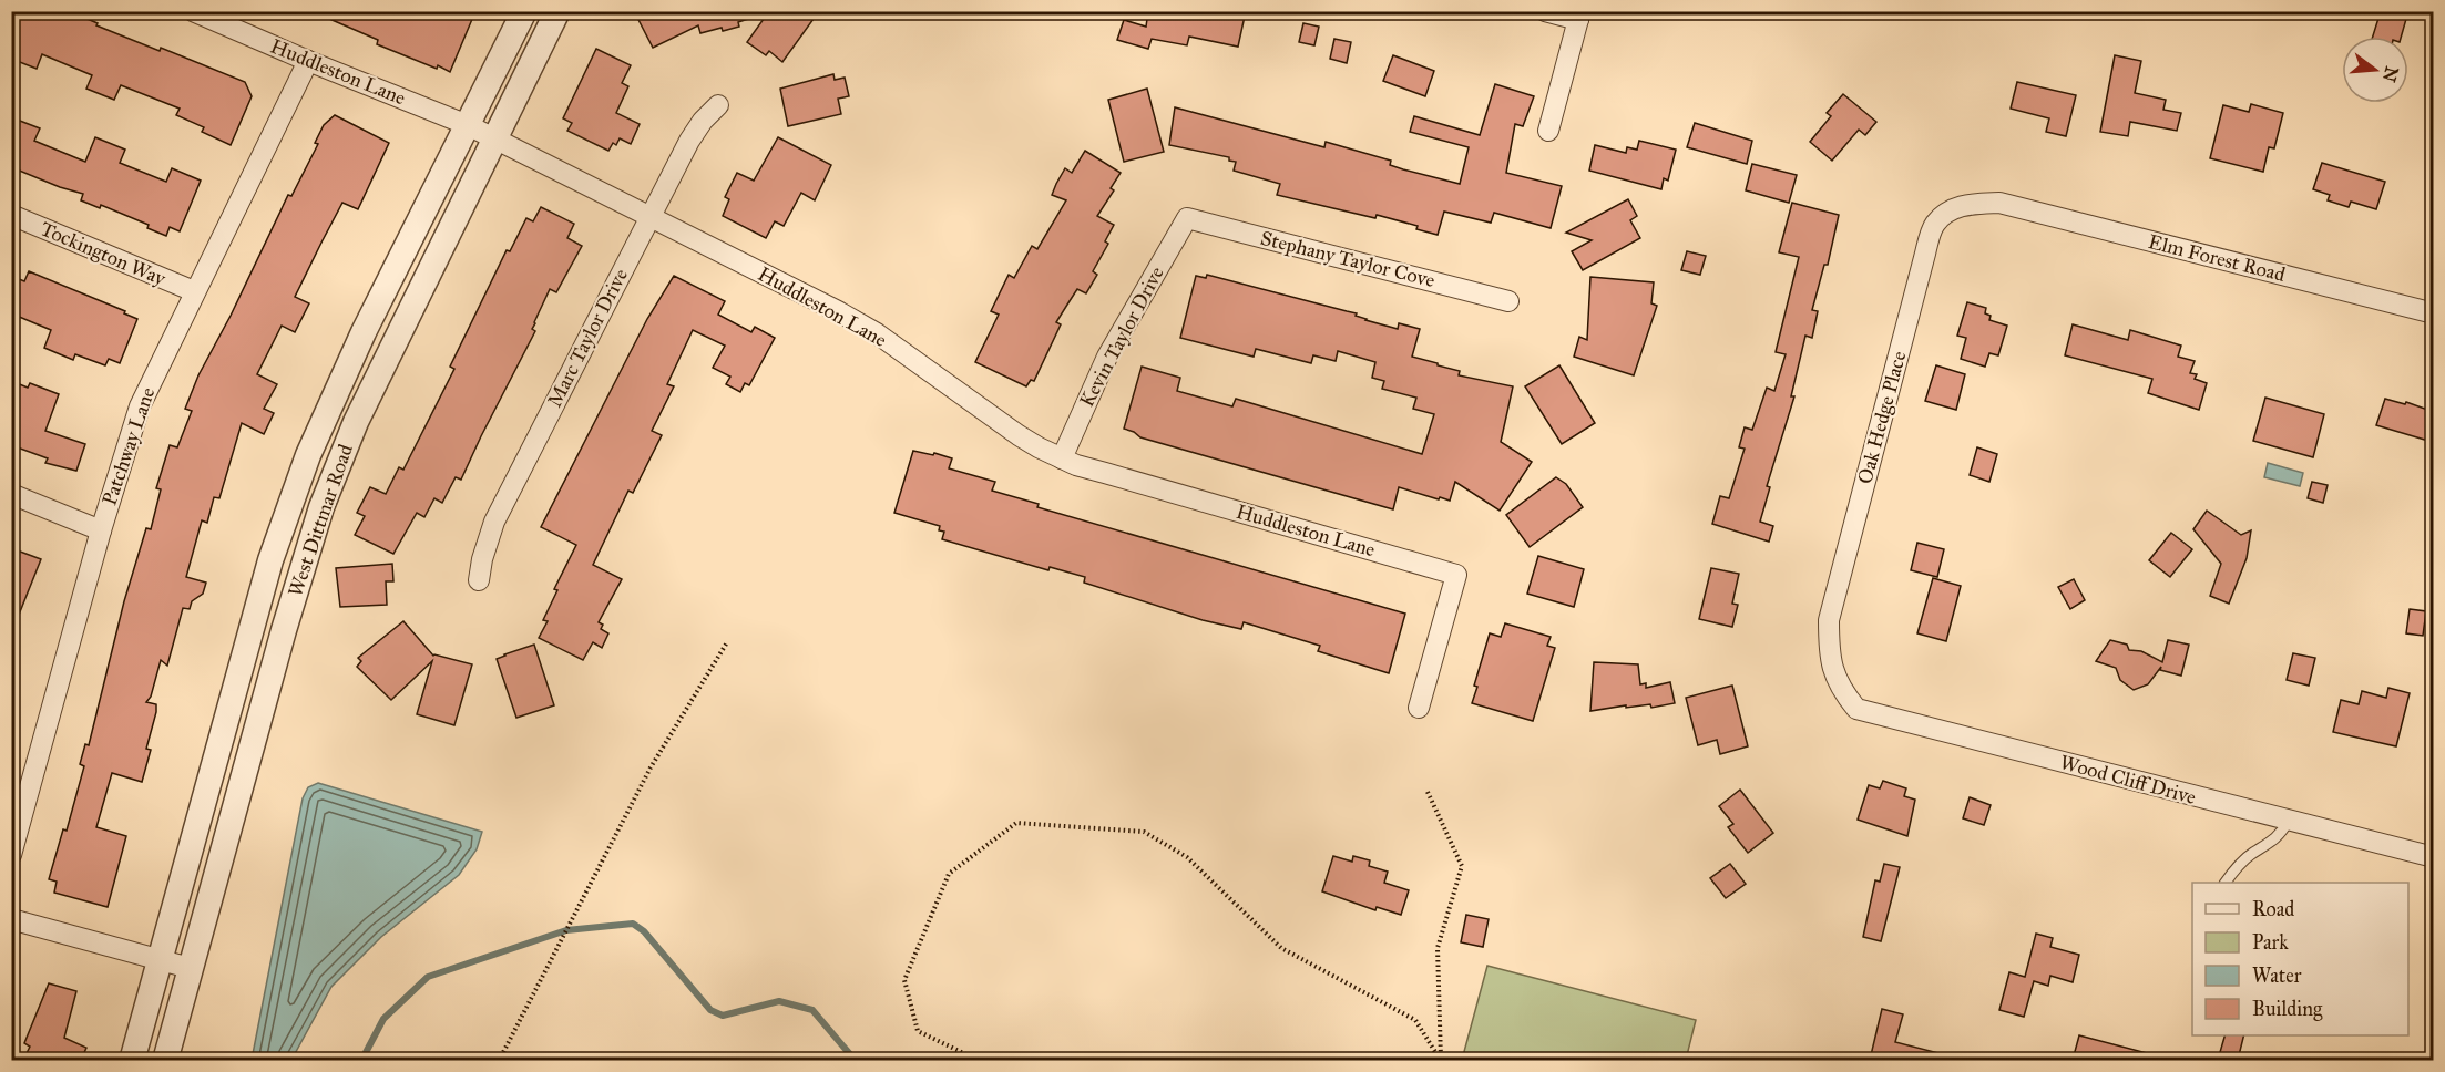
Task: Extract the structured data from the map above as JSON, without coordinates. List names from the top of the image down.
{
  "streets": {
    "street": [
      "Huddleston Lane",
      "Tockington Way",
      "Elm Forest Road",
      "Stephany Taylor Cove",
      "Kevin Taylor Drive",
      "Marc Taylor Drive",
      "Oak Hedge Place",
      "Patchway Lane",
      "West Dittmar Road",
      "Wood Cliff Drive"
    ]
  },
  "crossings": [
    ["Huddleston Lane", "Kevin Taylor Drive"],
    ["Huddleston Lane", "Marc Taylor Drive"],
    ["Huddleston Lane", "Patchway Lane"],
    ["Huddleston Lane", "West Dittmar Road"],
    ["Tockington Way", "Patchway Lane"],
    ["Elm Forest Road", "Oak Hedge Place"],
    ["Stephany Taylor Cove", "Kevin Taylor Drive"],
    ["Oak Hedge Place", "Wood Cliff Drive"]
  ],
  "legend": [
    "Road",
    "Park",
    "Water",
    "Building"
  ],
  "north": "right"
}
